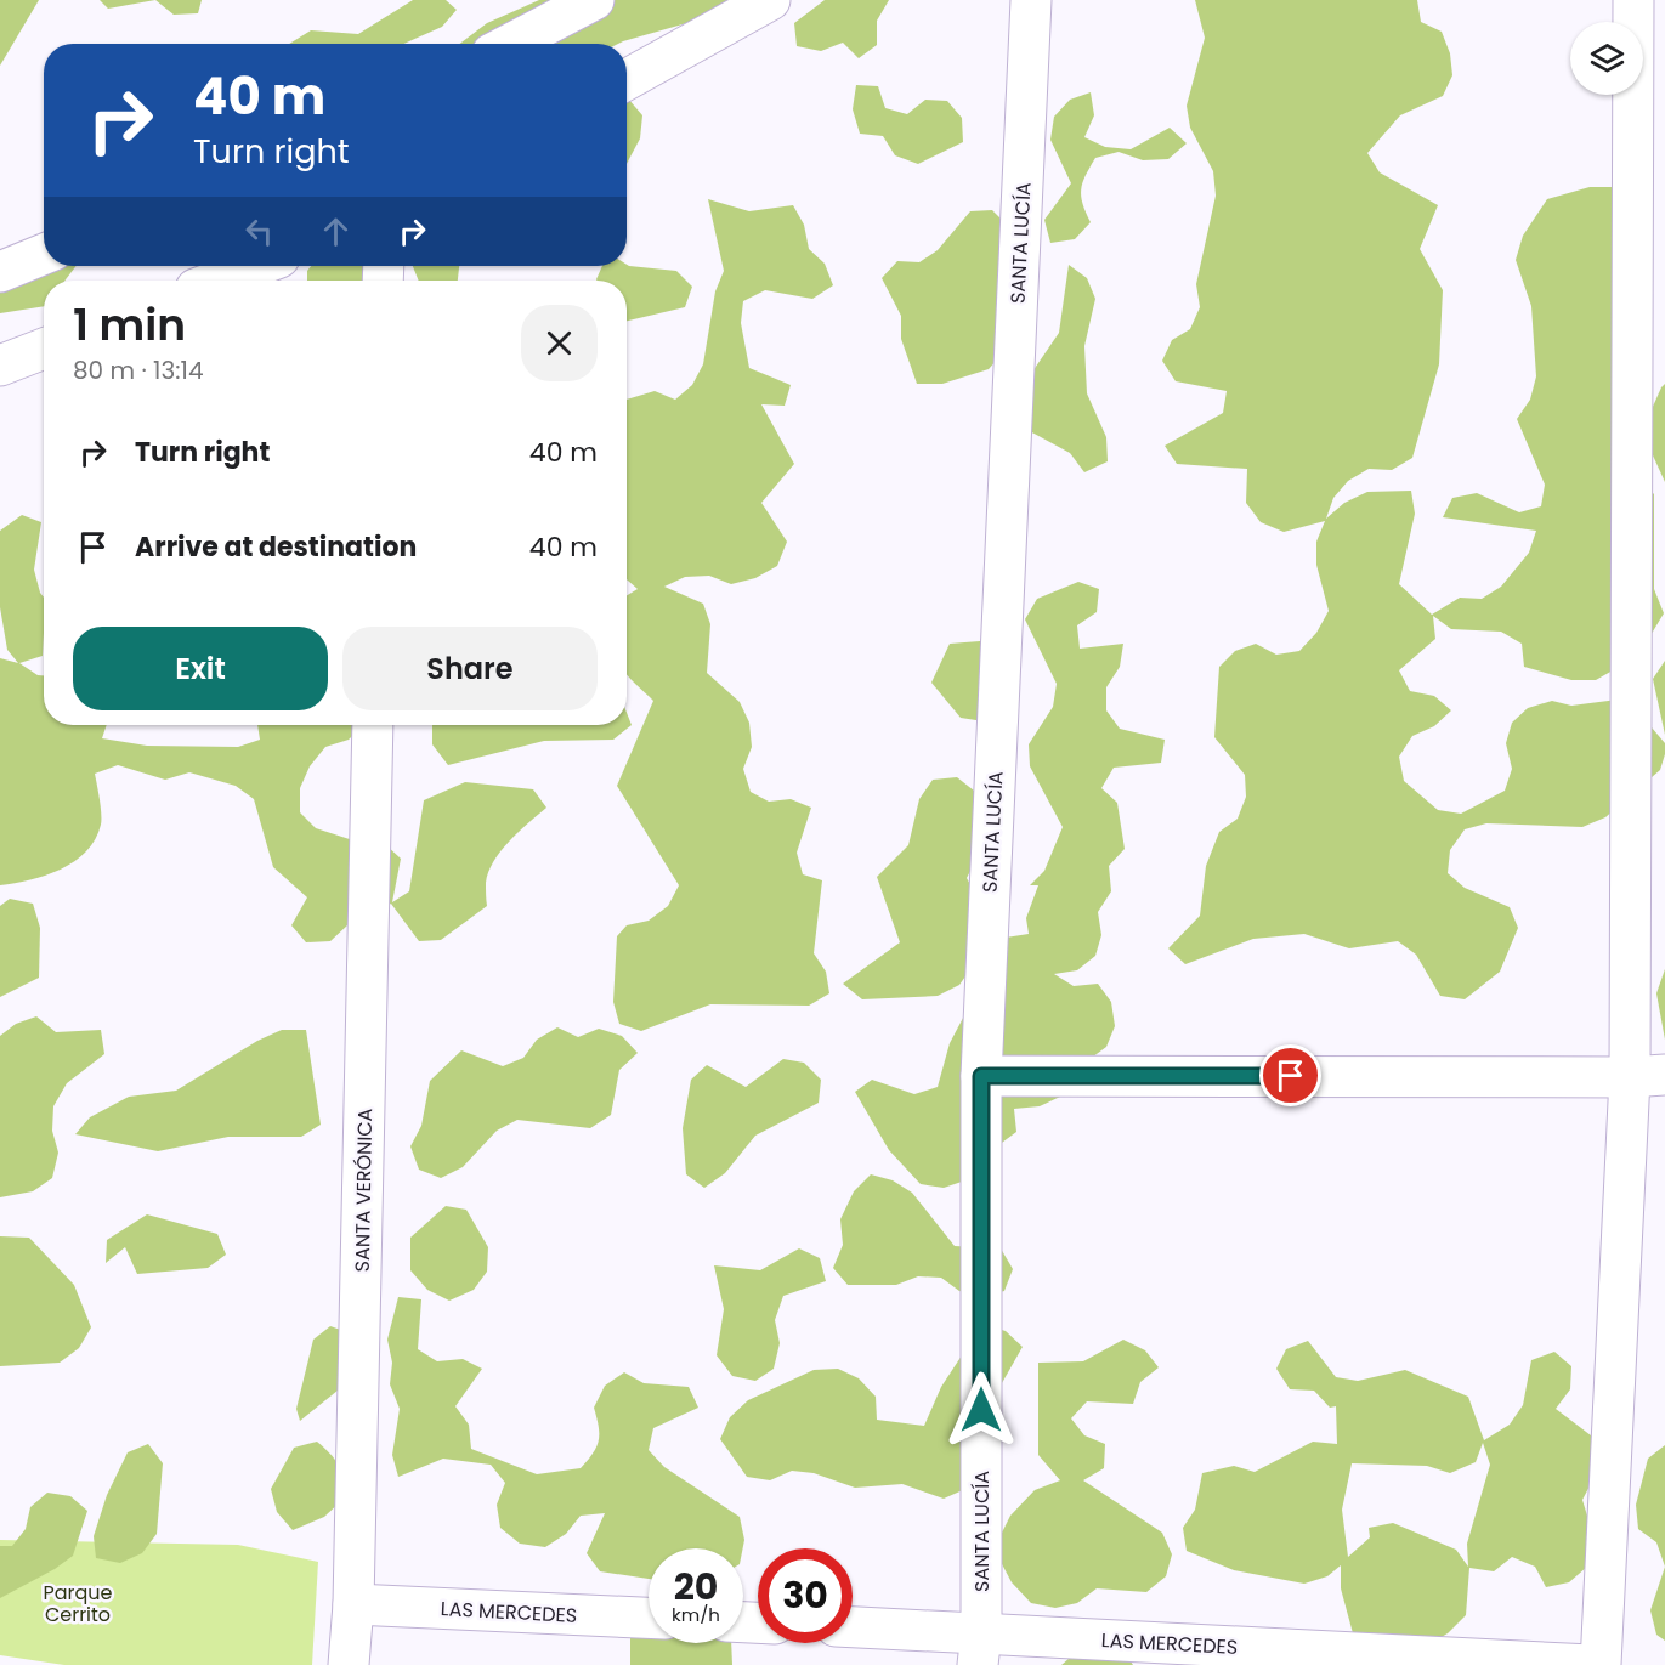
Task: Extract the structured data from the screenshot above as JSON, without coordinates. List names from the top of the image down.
{
  "streets": {
    "street": ["SANTA LUCÍA", "SANTA VERÓNICA", "LAS MERCEDES"]
  },
  "crossings": [
    ["SANTA LUCÍA", "LAS MERCEDES"],
    ["SANTA VERÓNICA", "LAS MERCEDES"]
  ],
  "parks": ["Parque Cerrito"],
  "page": {
    "turn": ["40 m", "Turn right"],
    "heading": ["1 min", "80 m · 13:14"],
    "list": [
      {
        "name": "Turn right",
        "value": "40 m"
      },
      {
        "name": "Arrive at destination",
        "value": "40 m"
      }
    ],
    "buttons": ["Exit", "Share"],
    "speed": "20 km/h",
    "limit": "30"
  }
}
